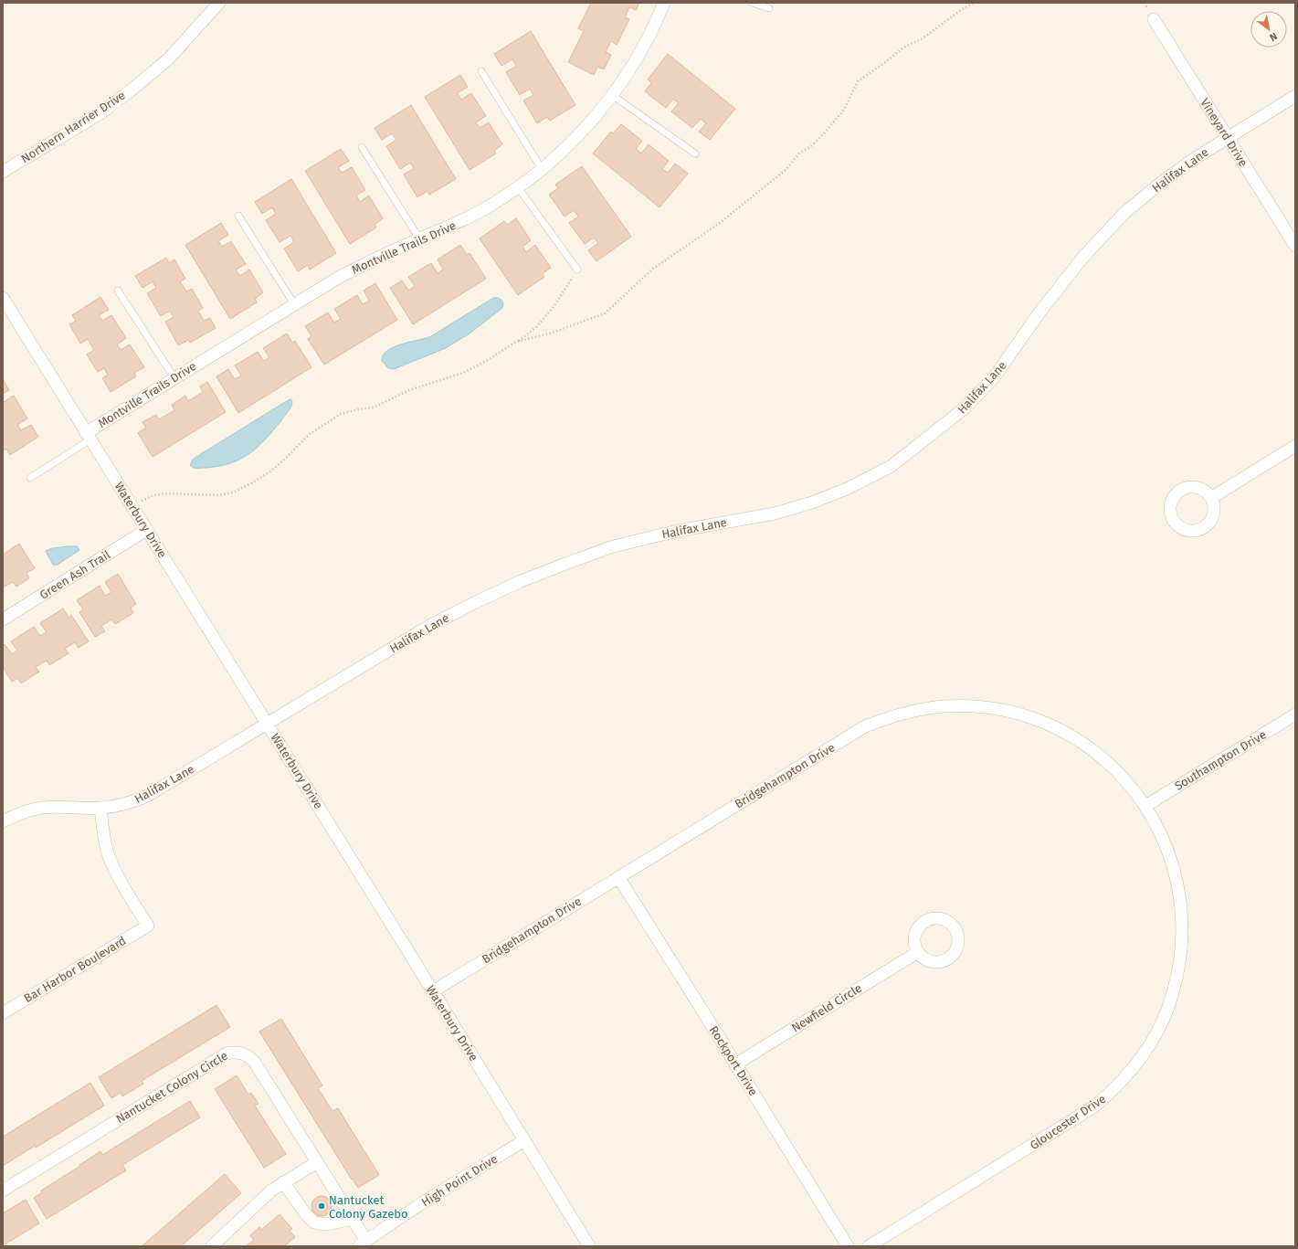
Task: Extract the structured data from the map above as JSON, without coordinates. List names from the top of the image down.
{
  "streets": {
    "street": [
      "Northern Harrier Drive",
      "Vineyard Drive",
      "Halifax Lane",
      "Montville Trails Drive",
      "Waterbury Drive",
      "Green Ash Trail",
      "Southampton Drive",
      "Bridgehampton Drive",
      "Bar Harbor Boulevard",
      "Newfield Circle",
      "Rockport Drive",
      "Nantucket Colony Circle",
      "Gloucester Drive",
      "High Point Drive"
    ]
  },
  "crossings": [
    ["Vineyard Drive", "Halifax Lane"],
    ["Halifax Lane", "Waterbury Drive"],
    ["Halifax Lane", "Bar Harbor Boulevard"],
    ["Montville Trails Drive", "Waterbury Drive"],
    ["Waterbury Drive", "Green Ash Trail"],
    ["Waterbury Drive", "Bridgehampton Drive"],
    ["Waterbury Drive", "High Point Drive"],
    ["Southampton Drive", "Bridgehampton Drive"],
    ["Southampton Drive", "Gloucester Drive"],
    ["Bridgehampton Drive", "Rockport Drive"],
    ["Bridgehampton Drive", "Gloucester Drive"],
    ["Newfield Circle", "Rockport Drive"],
    ["Nantucket Colony Circle", "High Point Drive"]
  ],
  "places": ["Nantucket Colony Gazebo"],
  "north": "bottom right"
}
